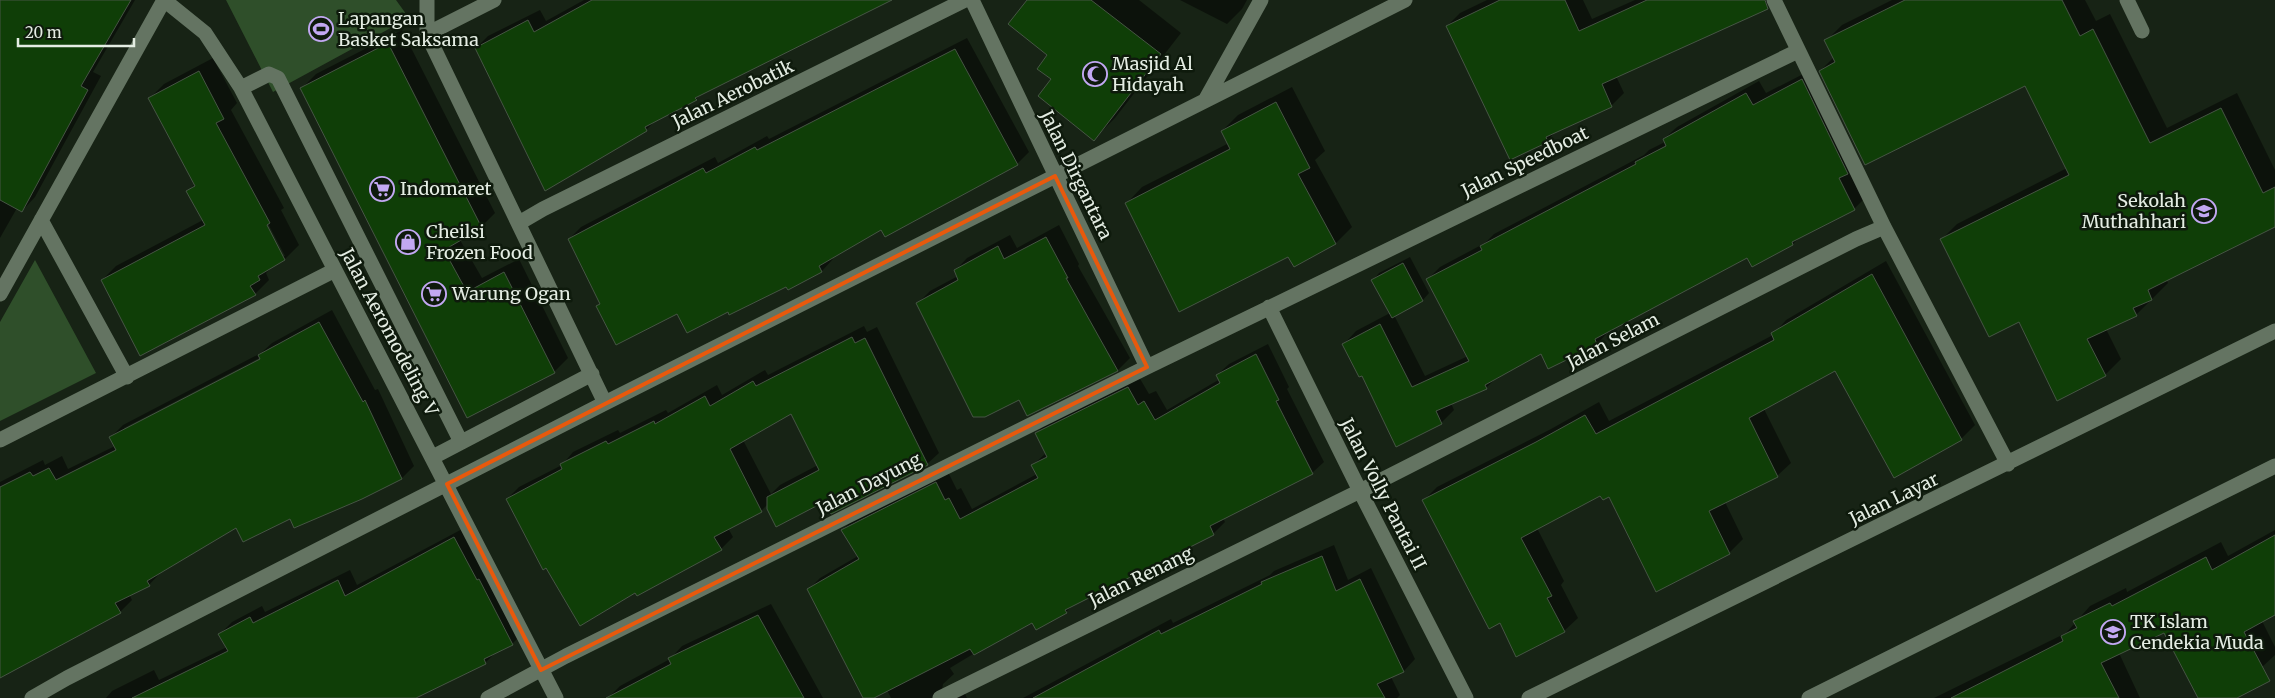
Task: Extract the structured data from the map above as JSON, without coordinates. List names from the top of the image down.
{
  "streets": {
    "street": [
      "Jalan Aerobatik",
      "Jalan Speedboat",
      "Jalan Dirgantara",
      "Jalan Aeromodeling V",
      "Jalan Selam",
      "Jalan Dayung",
      "Jalan Volly Pantai II",
      "Jalan Layar",
      "Jalan Renang"
    ]
  },
  "crossings": [
    ["Jalan Speedboat", "Jalan Dayung"],
    ["Jalan Speedboat", "Jalan Volly Pantai II"],
    ["Jalan Dirgantara", "Jalan Dayung"],
    ["Jalan Aeromodeling V", "Jalan Dayung"],
    ["Jalan Selam", "Jalan Volly Pantai II"],
    ["Jalan Selam", "Jalan Renang"],
    ["Jalan Dayung", "Jalan Volly Pantai II"],
    ["Jalan Volly Pantai II", "Jalan Renang"]
  ],
  "places": {
    "sports": ["Lapangan Basket Saksama"],
    "mosque": ["Masjid Al Hidayah"],
    "supermarket": ["Indomaret", "Warung Ogan"],
    "school or university": ["Sekolah Muthahhari", "TK Islam Cendekia Muda"],
    "shop": ["Cheilsi Frozen Food"]
  },
  "scale_bar": "20 m"
}
